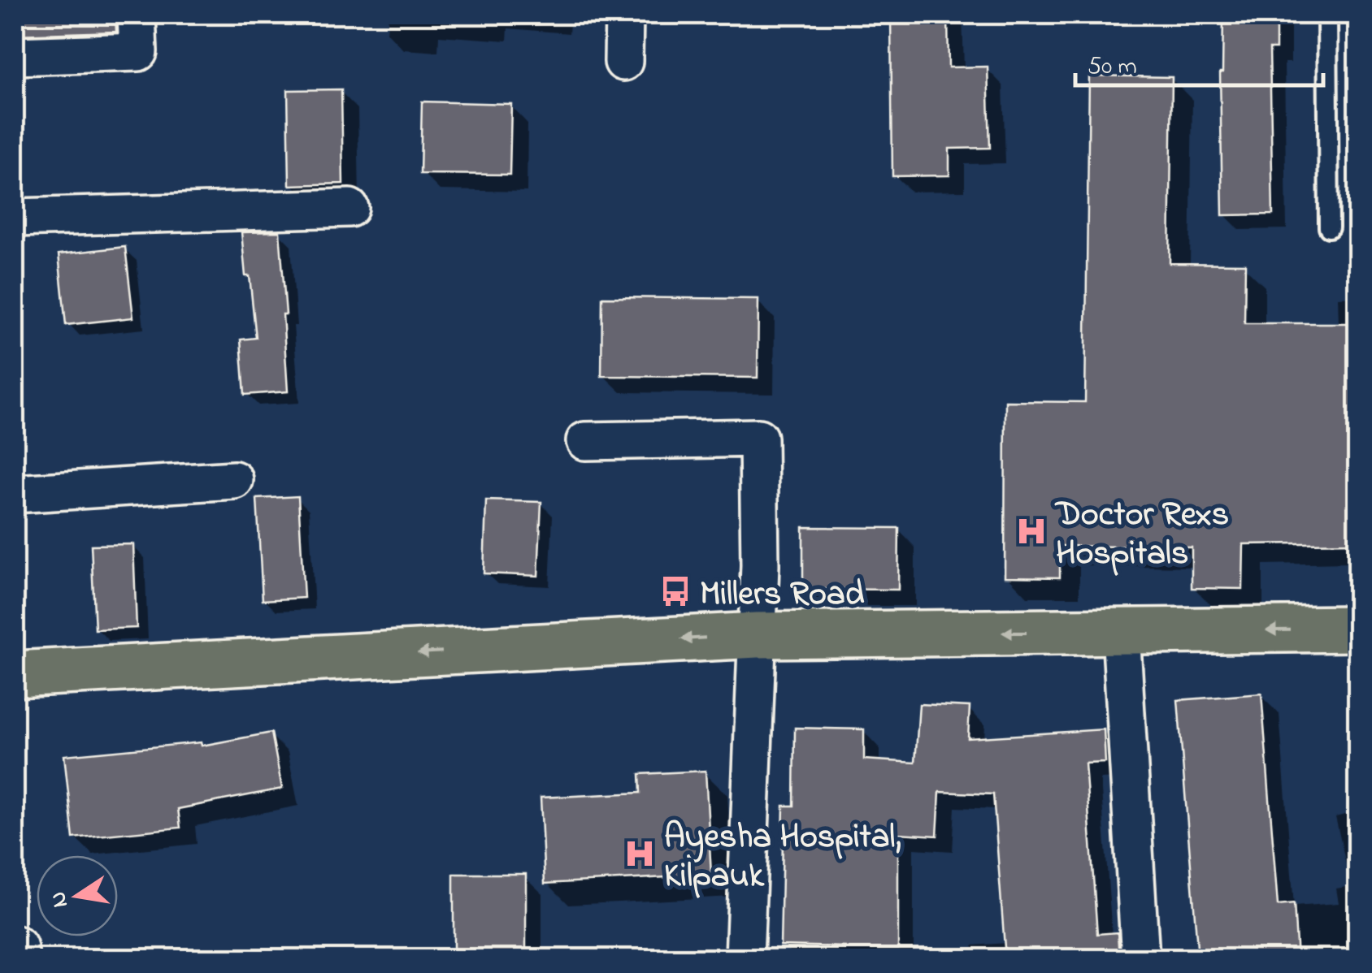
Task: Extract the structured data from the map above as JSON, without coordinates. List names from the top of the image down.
{
  "places": {
    "hospital": ["Doctor Rexs Hospitals", "Ayesha Hospital, Kilpauk"],
    "bus stop": ["Millers Road"]
  },
  "scale_bar": "50 m",
  "north": "left"
}
